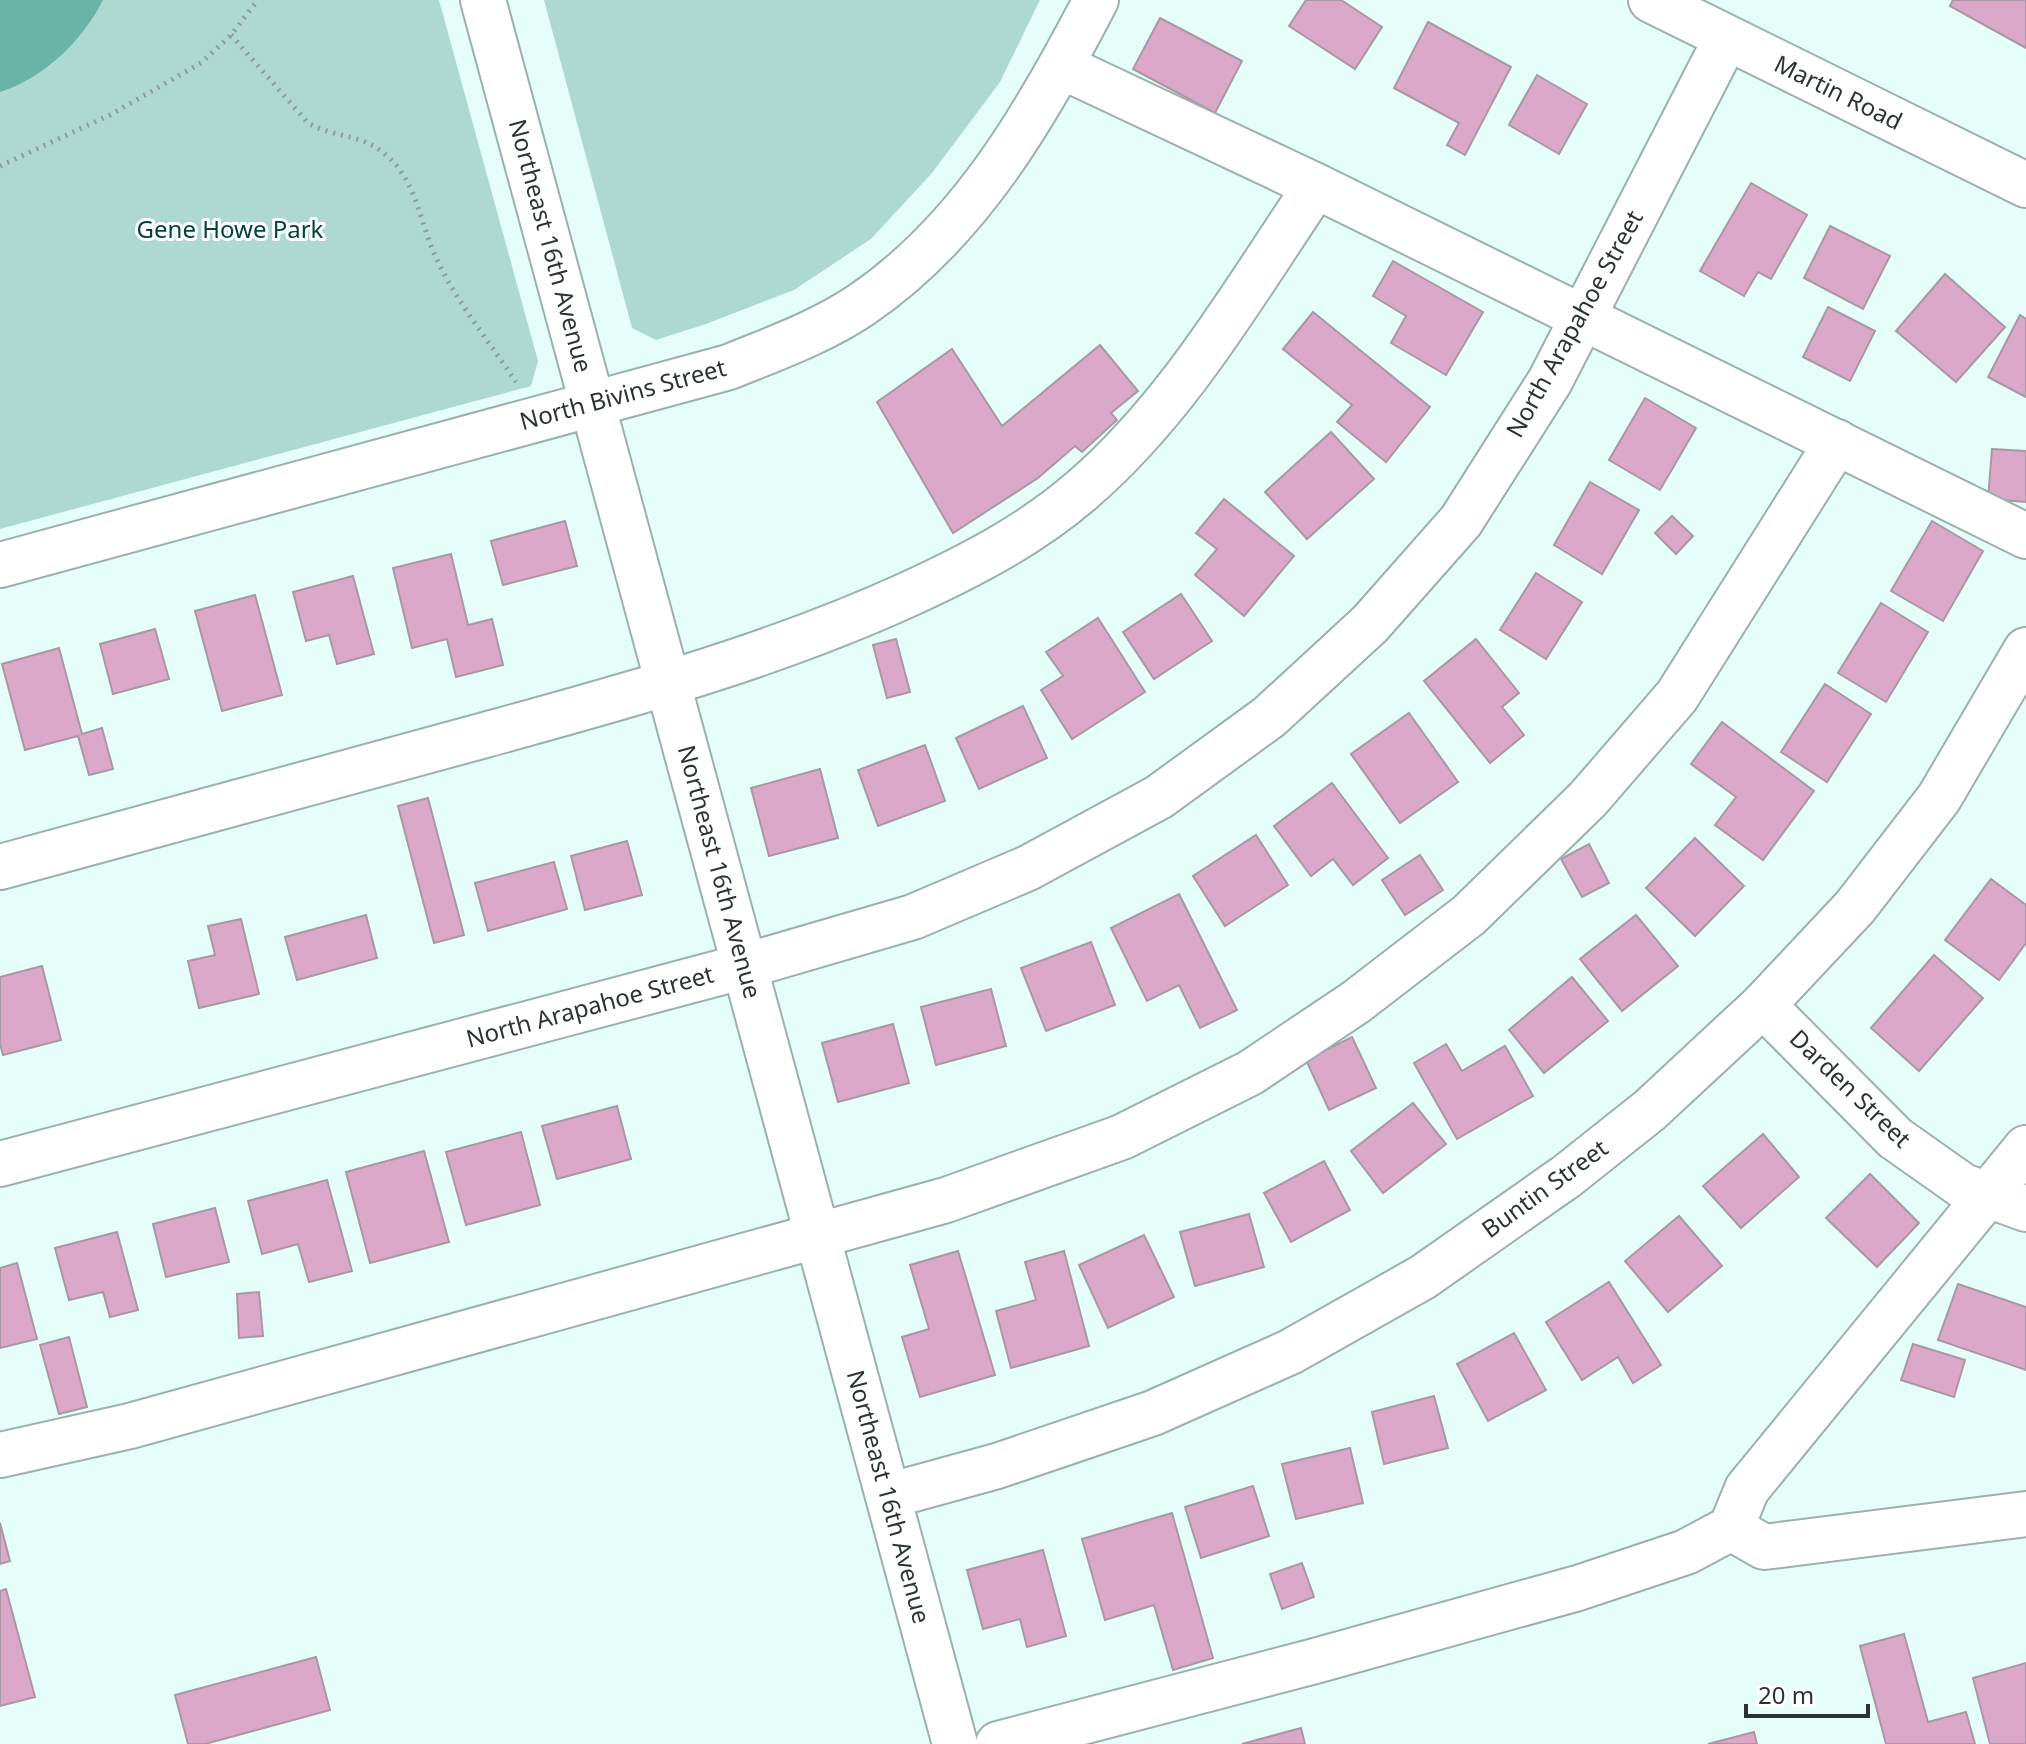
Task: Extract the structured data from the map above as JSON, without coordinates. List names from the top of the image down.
{
  "streets": {
    "street": [
      "Martin Road",
      "Northeast 16th Avenue",
      "North Arapahoe Street",
      "North Bivins Street",
      "Darden Street",
      "Buntin Street"
    ]
  },
  "crossings": [
    ["Martin Road", "North Arapahoe Street"],
    ["Northeast 16th Avenue", "North Arapahoe Street"],
    ["Northeast 16th Avenue", "North Bivins Street"],
    ["Northeast 16th Avenue", "Buntin Street"],
    ["Darden Street", "Buntin Street"]
  ],
  "parks": ["Gene Howe Park"],
  "scale_bar": "20 m"
}
